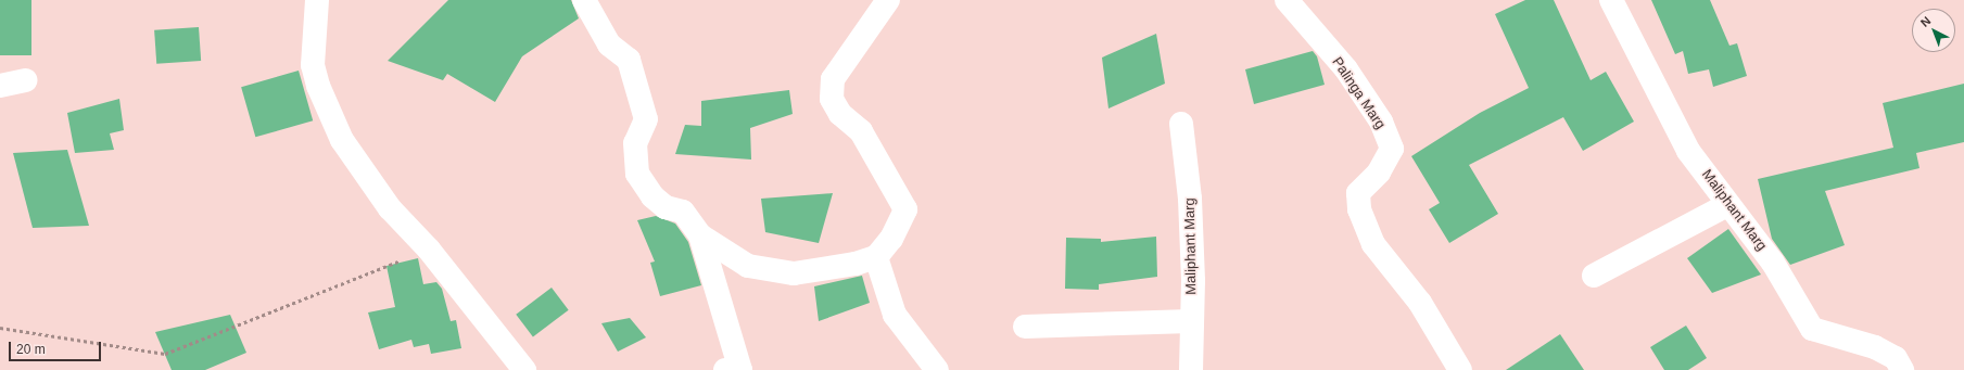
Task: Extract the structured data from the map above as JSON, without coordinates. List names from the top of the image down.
{
  "streets": {
    "street": ["Palinga Marg", "Maliphant Marg"]
  },
  "scale_bar": "20 m",
  "north": "top left"
}
